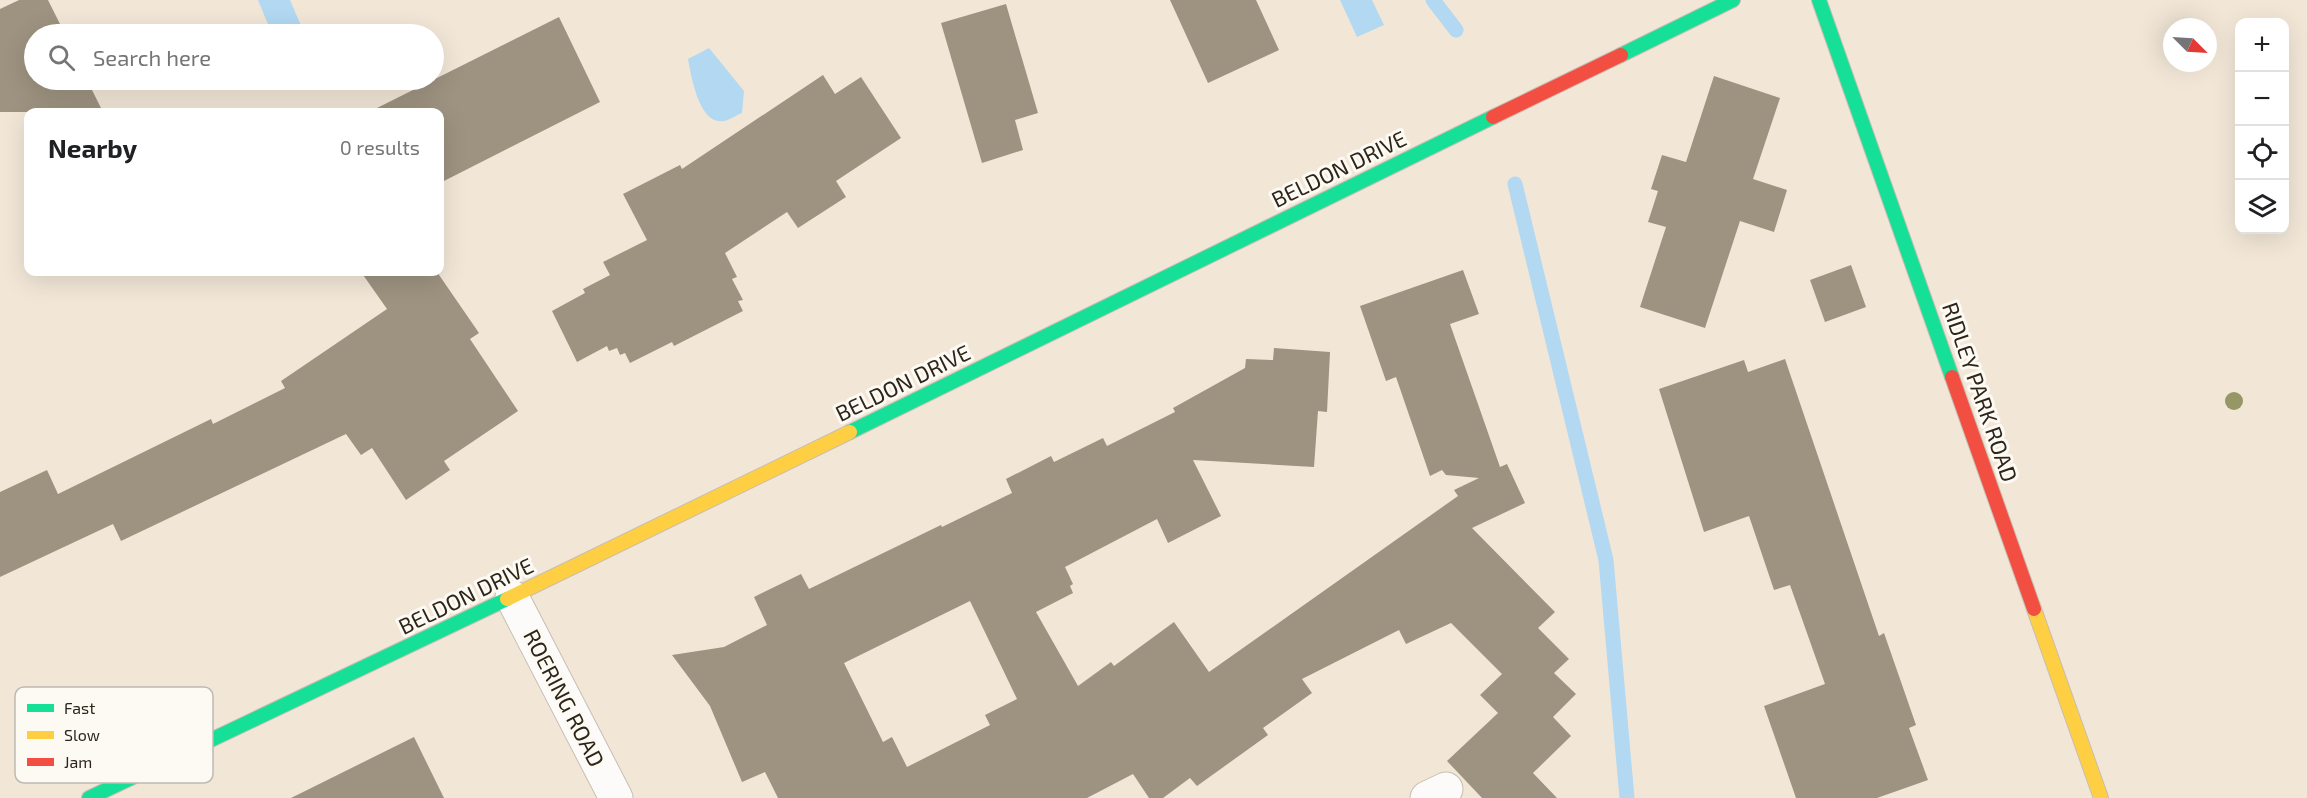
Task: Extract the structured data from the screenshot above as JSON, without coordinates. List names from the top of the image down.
{
  "streets": {
    "street": ["BELDON DRIVE", "RIDLEY PARK ROAD", "ROERING ROAD"]
  },
  "crossings": [
    ["BELDON DRIVE", "ROERING ROAD"]
  ],
  "legend": ["Fast", "Slow", "Jam"],
  "north": "bottom right",
  "page": {
    "map_buttons": ["+", "−"],
    "search": "Search here",
    "heading": ["Nearby", "0 results"]
  }
}
